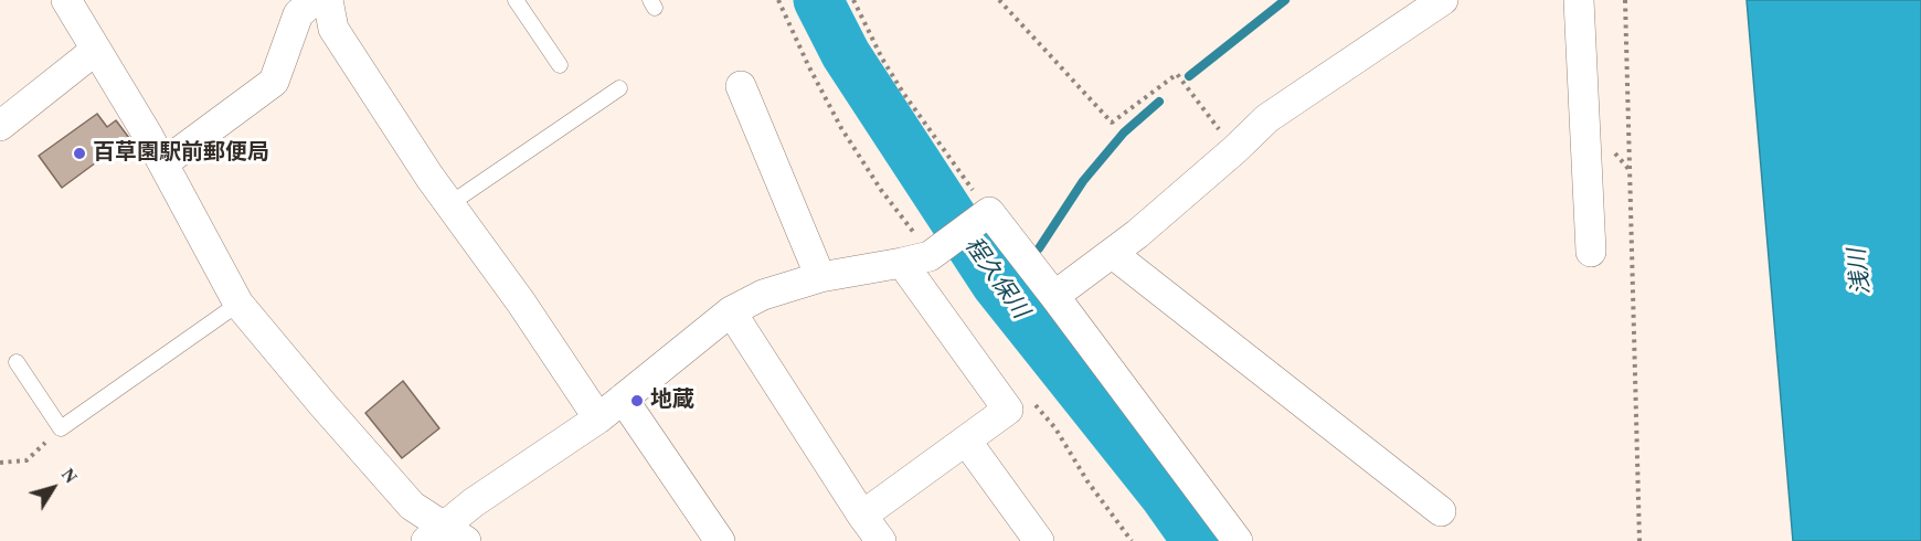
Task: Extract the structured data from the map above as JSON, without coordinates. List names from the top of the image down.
{
  "water": ["浅川", "程久保川"],
  "places": ["百草園駅前郵便局", "地蔵"],
  "north": "top right"
}
